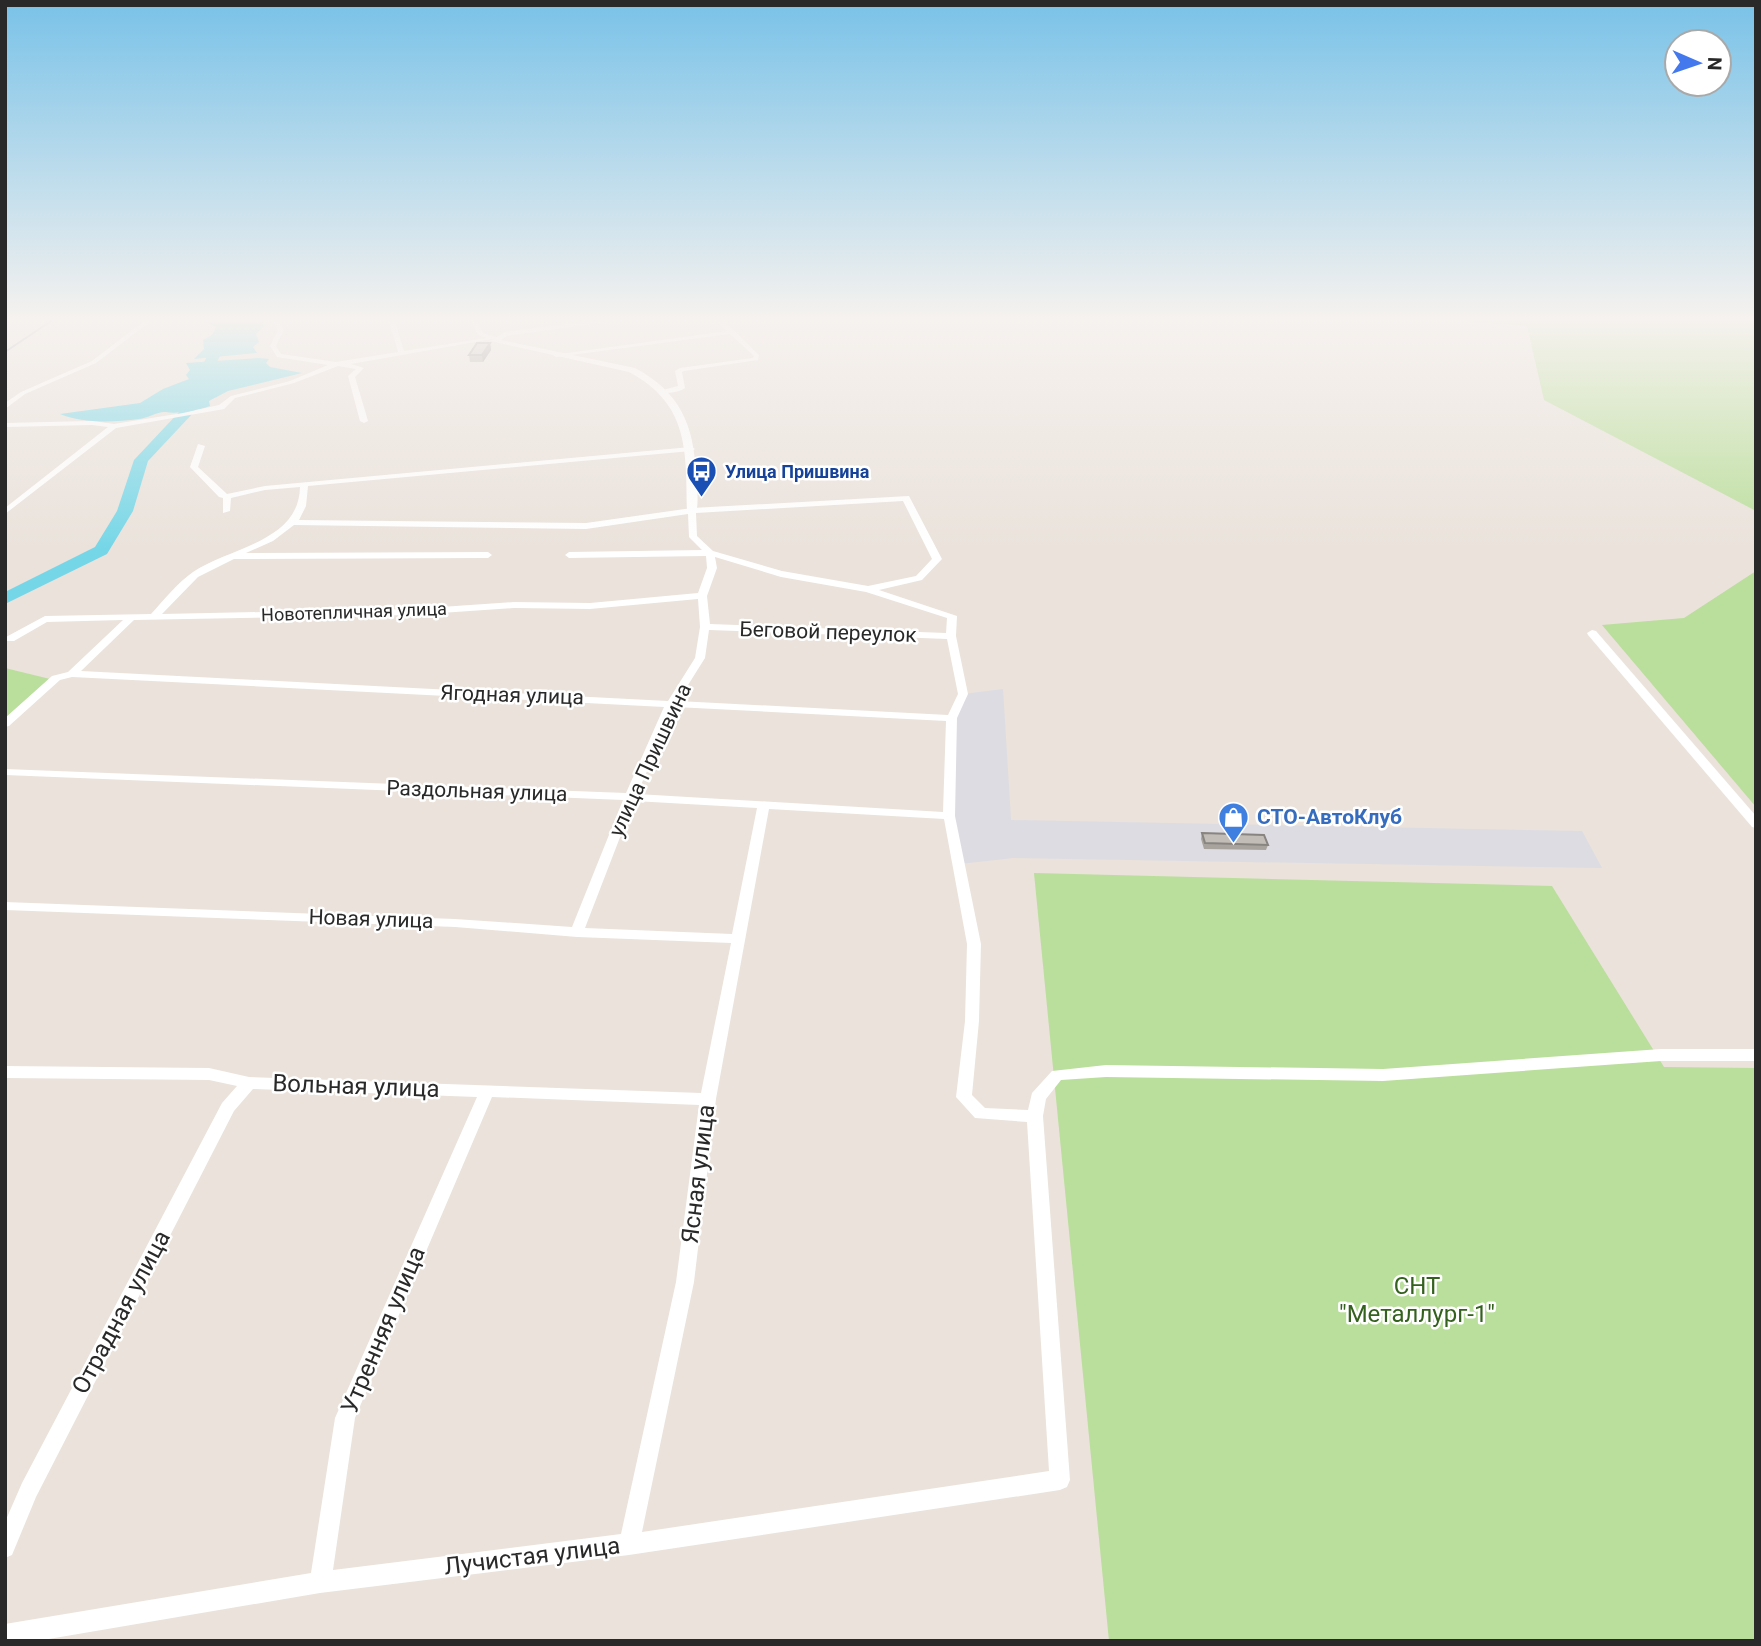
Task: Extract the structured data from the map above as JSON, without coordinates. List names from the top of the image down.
{
  "streets": {
    "street": [
      "Новотепличная улица",
      "Беговой переулок",
      "Ягодная улица",
      "улица Пришвина",
      "Раздольная улица",
      "Новая улица",
      "Вольная улица",
      "Ясная улица",
      "Отрадная улица",
      "Утренняя улица",
      "Лучистая улица"
    ]
  },
  "crossings": [
    ["Новотепличная улица", "улица Пришвина"],
    ["Беговой переулок", "улица Пришвина"],
    ["Ягодная улица", "улица Пришвина"],
    ["улица Пришвина", "Раздольная улица"],
    ["улица Пришвина", "Новая улица"],
    ["Раздольная улица", "Ясная улица"],
    ["Новая улица", "Ясная улица"],
    ["Вольная улица", "Ясная улица"],
    ["Вольная улица", "Отрадная улица"],
    ["Вольная улица", "Утренняя улица"],
    ["Ясная улица", "Лучистая улица"],
    ["Утренняя улица", "Лучистая улица"]
  ],
  "parks": ["СНТ \"Металлург-1\""],
  "places": {
    "bus stop": ["Улица Пришвина"],
    "shop": ["СТО-АвтоКлуб"]
  },
  "north": "right"
}
